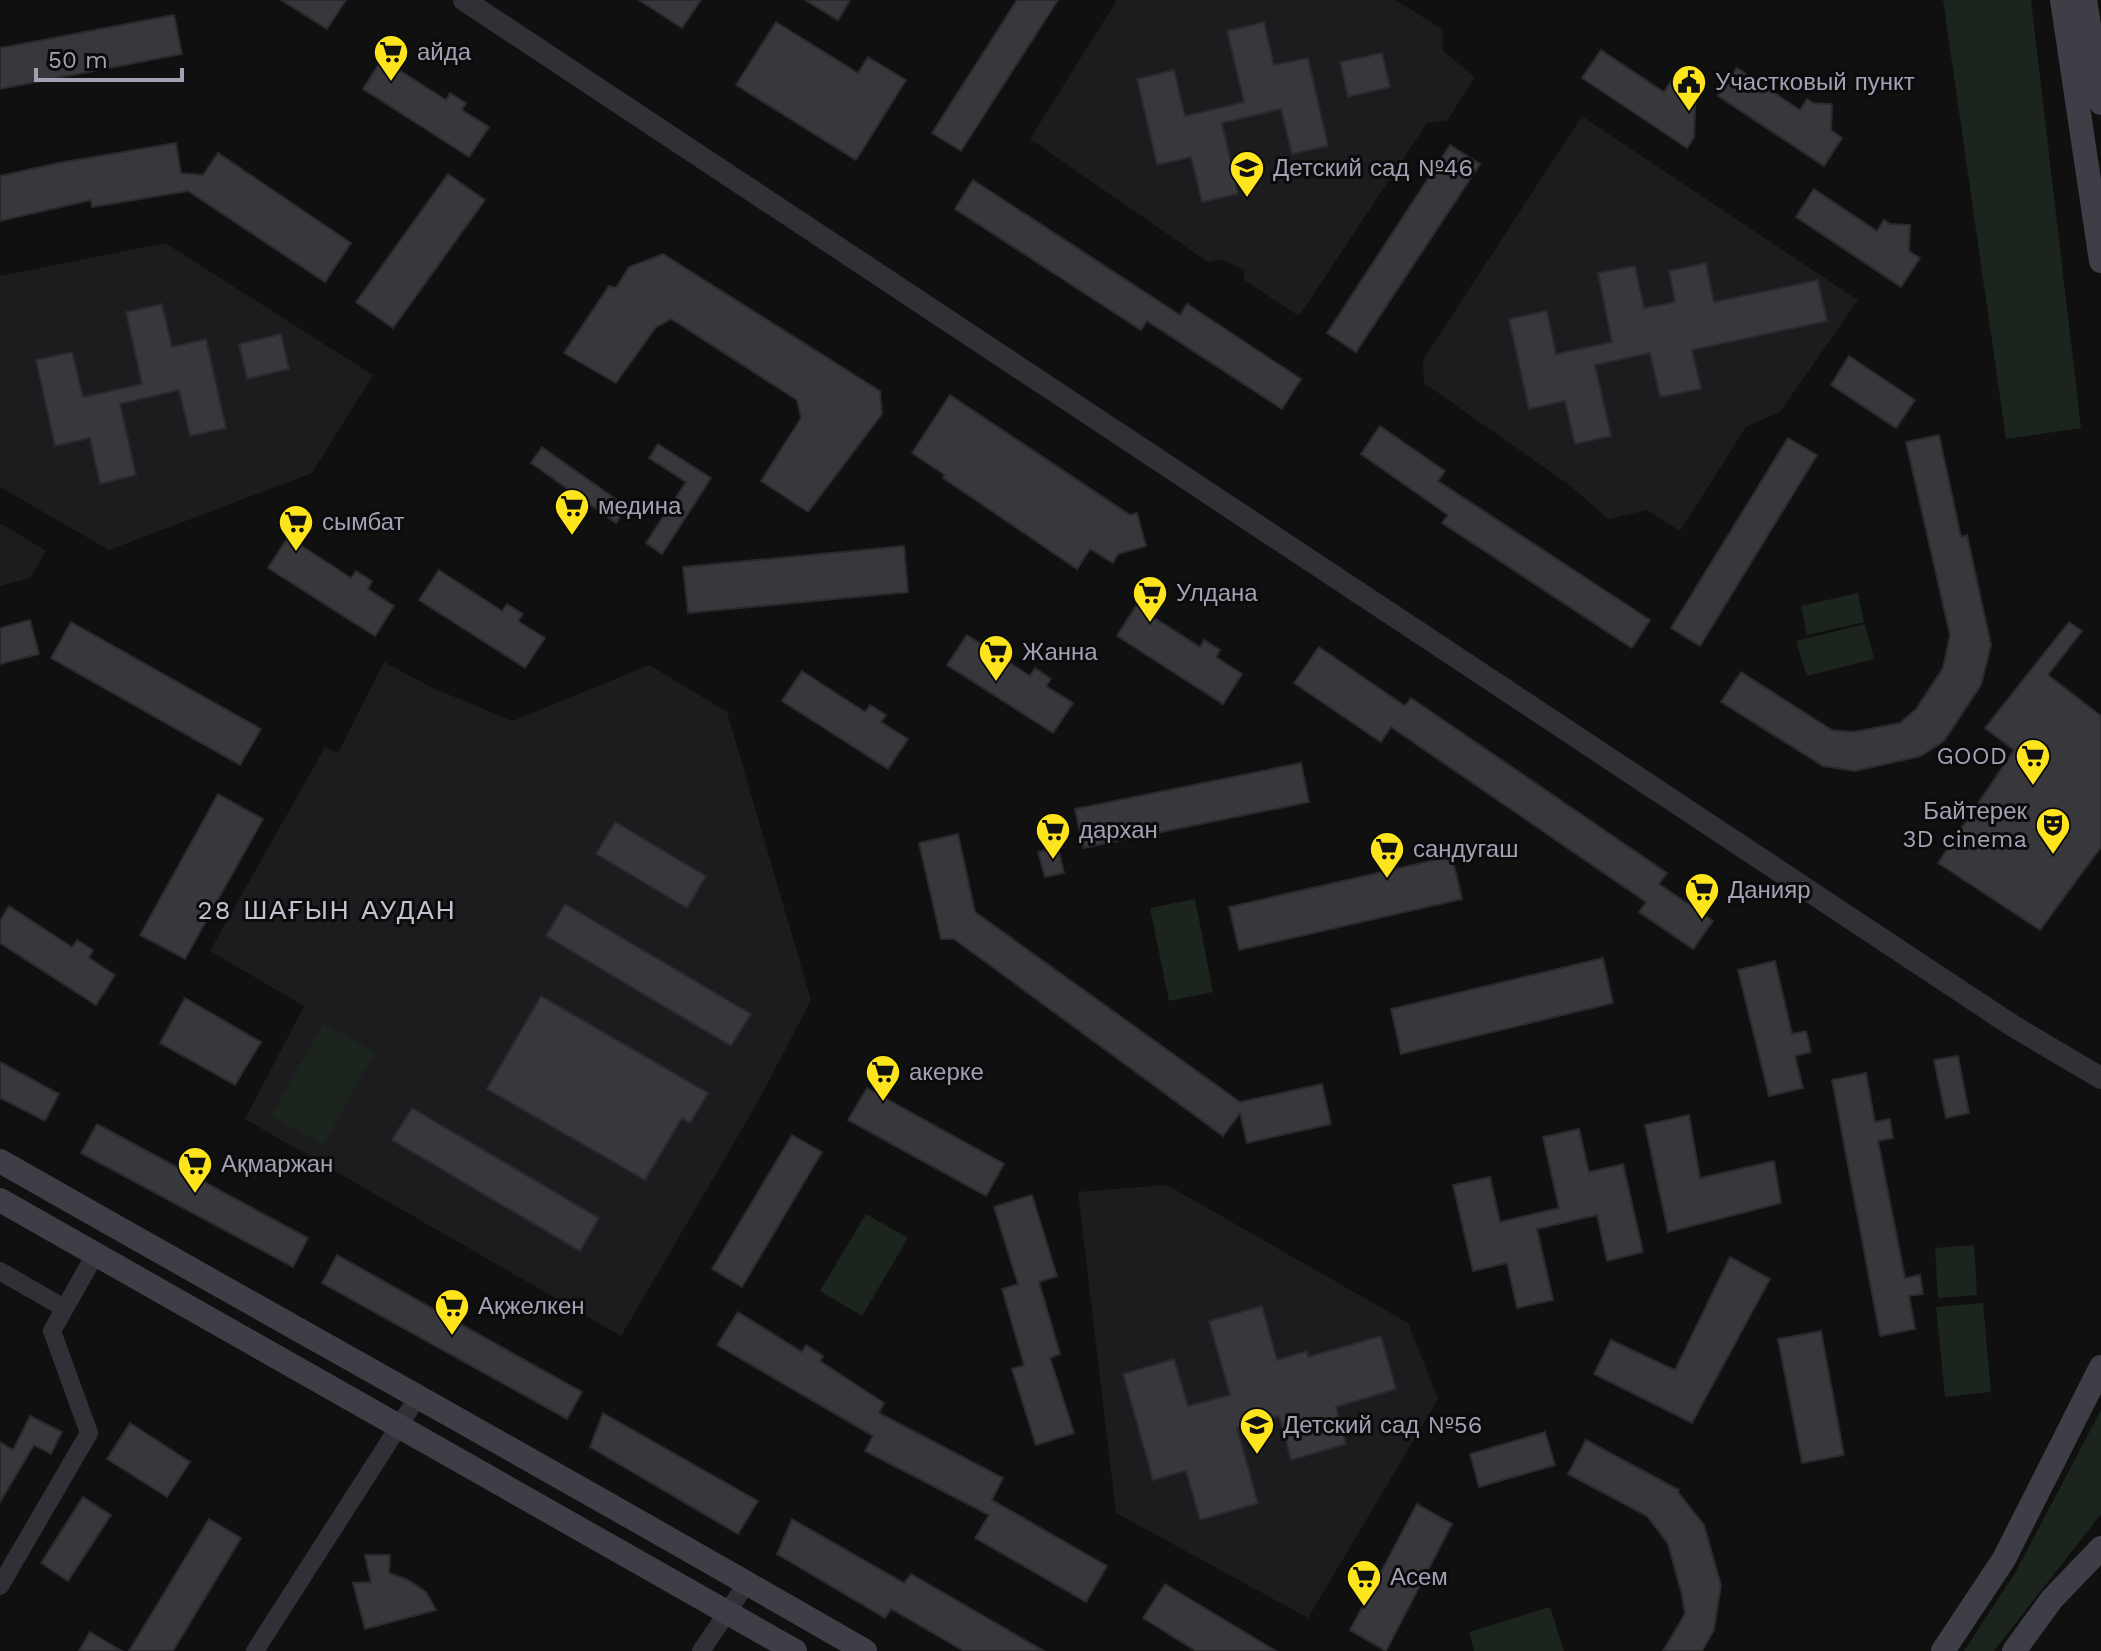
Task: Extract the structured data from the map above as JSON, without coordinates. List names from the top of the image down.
{
  "districts": ["28 ШАҒЫН АУДАН"],
  "places": {
    "supermarket": [
      "айда",
      "медина",
      "сымбат",
      "Улдана",
      "Жанна",
      "GOOD",
      "дархан",
      "сандугаш",
      "Данияр",
      "акерке",
      "Ақмаржан",
      "Ақжелкен",
      "Асем"
    ],
    "public building": ["Участковый пункт"],
    "school or university": ["Детский сад №46", "Детский сад №56"],
    "theatre": ["Байтерек 3D cinema"]
  },
  "scale_bar": "50 m"
}
